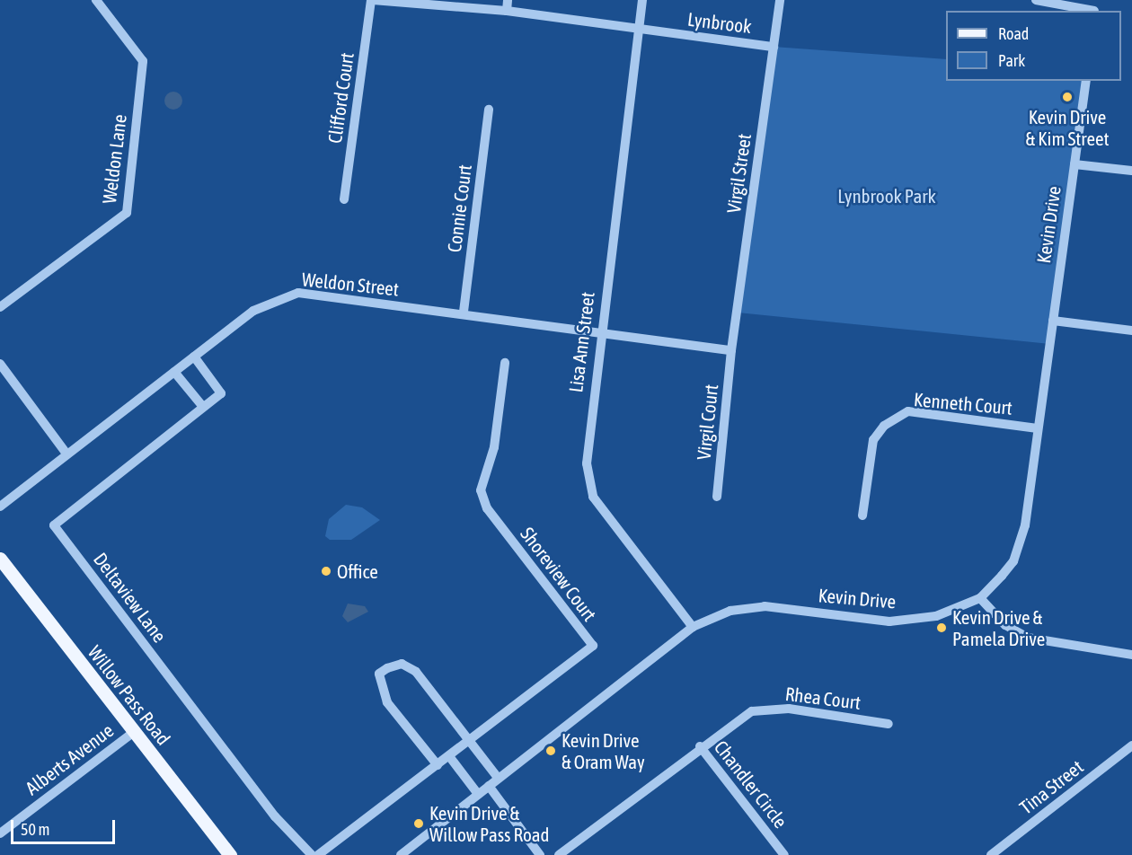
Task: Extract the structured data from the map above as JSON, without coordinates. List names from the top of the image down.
{
  "streets": {
    "main road": ["Willow Pass Road"],
    "street": [
      "Lynbrook",
      "Clifford Court",
      "Weldon Lane",
      "Virgil Street",
      "Connie Court",
      "Kevin Drive",
      "Weldon Street",
      "Lisa Ann Street",
      "Kenneth Court",
      "Virgil Court",
      "Shoreview Court",
      "Deltaview Lane",
      "Rhea Court",
      "Alberts Avenue",
      "Chandler Circle",
      "Tina Street"
    ]
  },
  "crossings": [
    ["Lynbrook", "Clifford Court"],
    ["Lynbrook", "Virgil Street"],
    ["Lynbrook", "Lisa Ann Street"],
    ["Virgil Street", "Weldon Street"],
    ["Virgil Street", "Virgil Court"],
    ["Connie Court", "Weldon Street"],
    ["Kevin Drive", "Lisa Ann Street"],
    ["Kevin Drive", "Kenneth Court"],
    ["Weldon Street", "Lisa Ann Street"],
    ["Weldon Street", "Virgil Court"],
    ["Weldon Street", "Deltaview Lane"],
    ["Willow Pass Road", "Alberts Avenue"],
    ["Rhea Court", "Chandler Circle"]
  ],
  "parks": ["Lynbrook Park"],
  "places": [
    "Kevin Drive & Kim Street",
    "Office",
    "Kevin Drive & Pamela Drive",
    "Kevin Drive & Oram Way",
    "Kevin Drive & Willow Pass Road"
  ],
  "legend": ["Road", "Park"],
  "scale_bar": "50 m"
}
